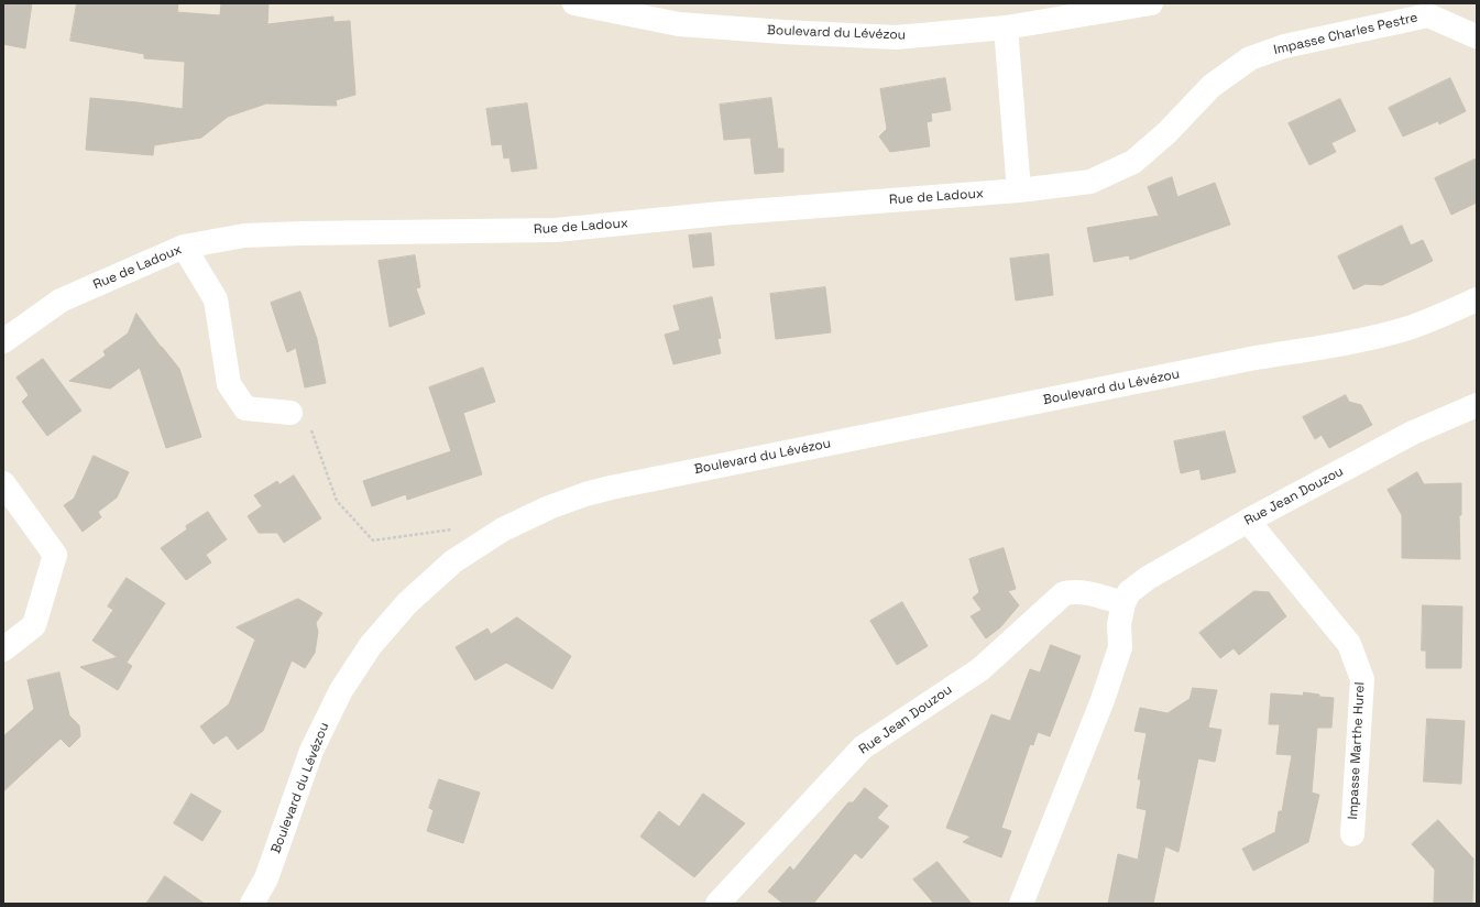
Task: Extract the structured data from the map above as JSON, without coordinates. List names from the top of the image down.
{
  "streets": {
    "street": [
      "Boulevard du Lévézou",
      "Impasse Charles Pestre",
      "Rue de Ladoux",
      "Rue Jean Douzou",
      "Impasse Marthe Hurel"
    ]
  },
  "crossings": [
    ["Impasse Charles Pestre", "Rue de Ladoux"],
    ["Rue Jean Douzou", "Impasse Marthe Hurel"]
  ]
}
